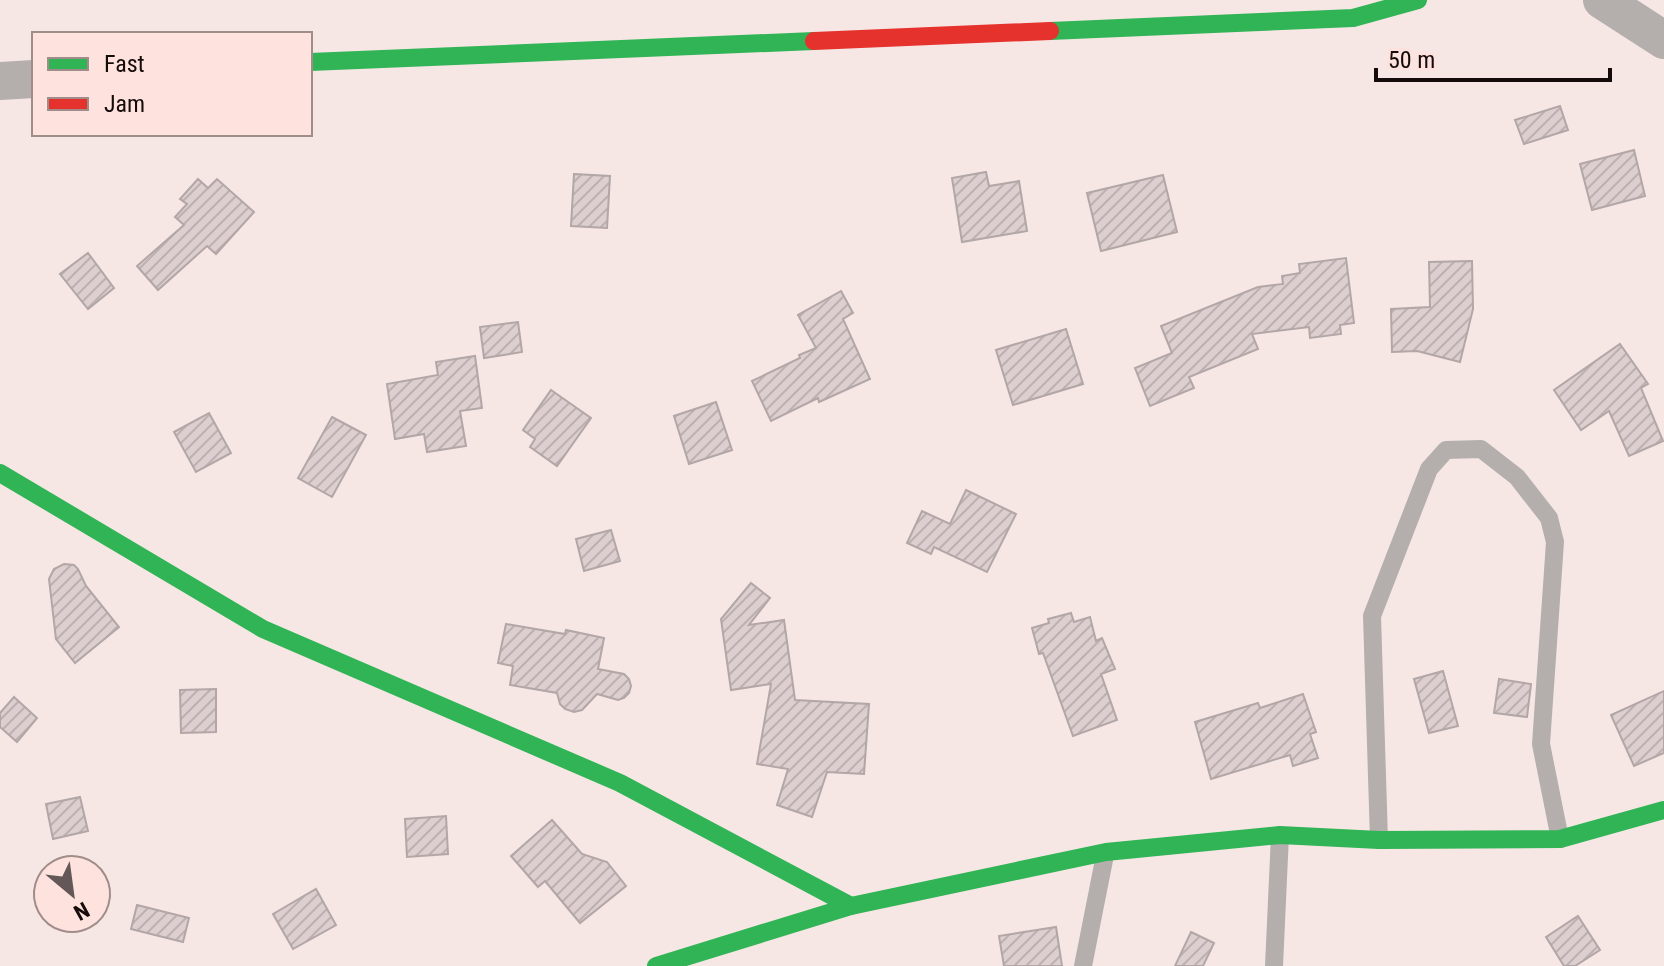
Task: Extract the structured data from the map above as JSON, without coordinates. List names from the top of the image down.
{
  "legend": ["Fast", "Jam"],
  "scale_bar": "50 m",
  "north": "bottom right"
}
